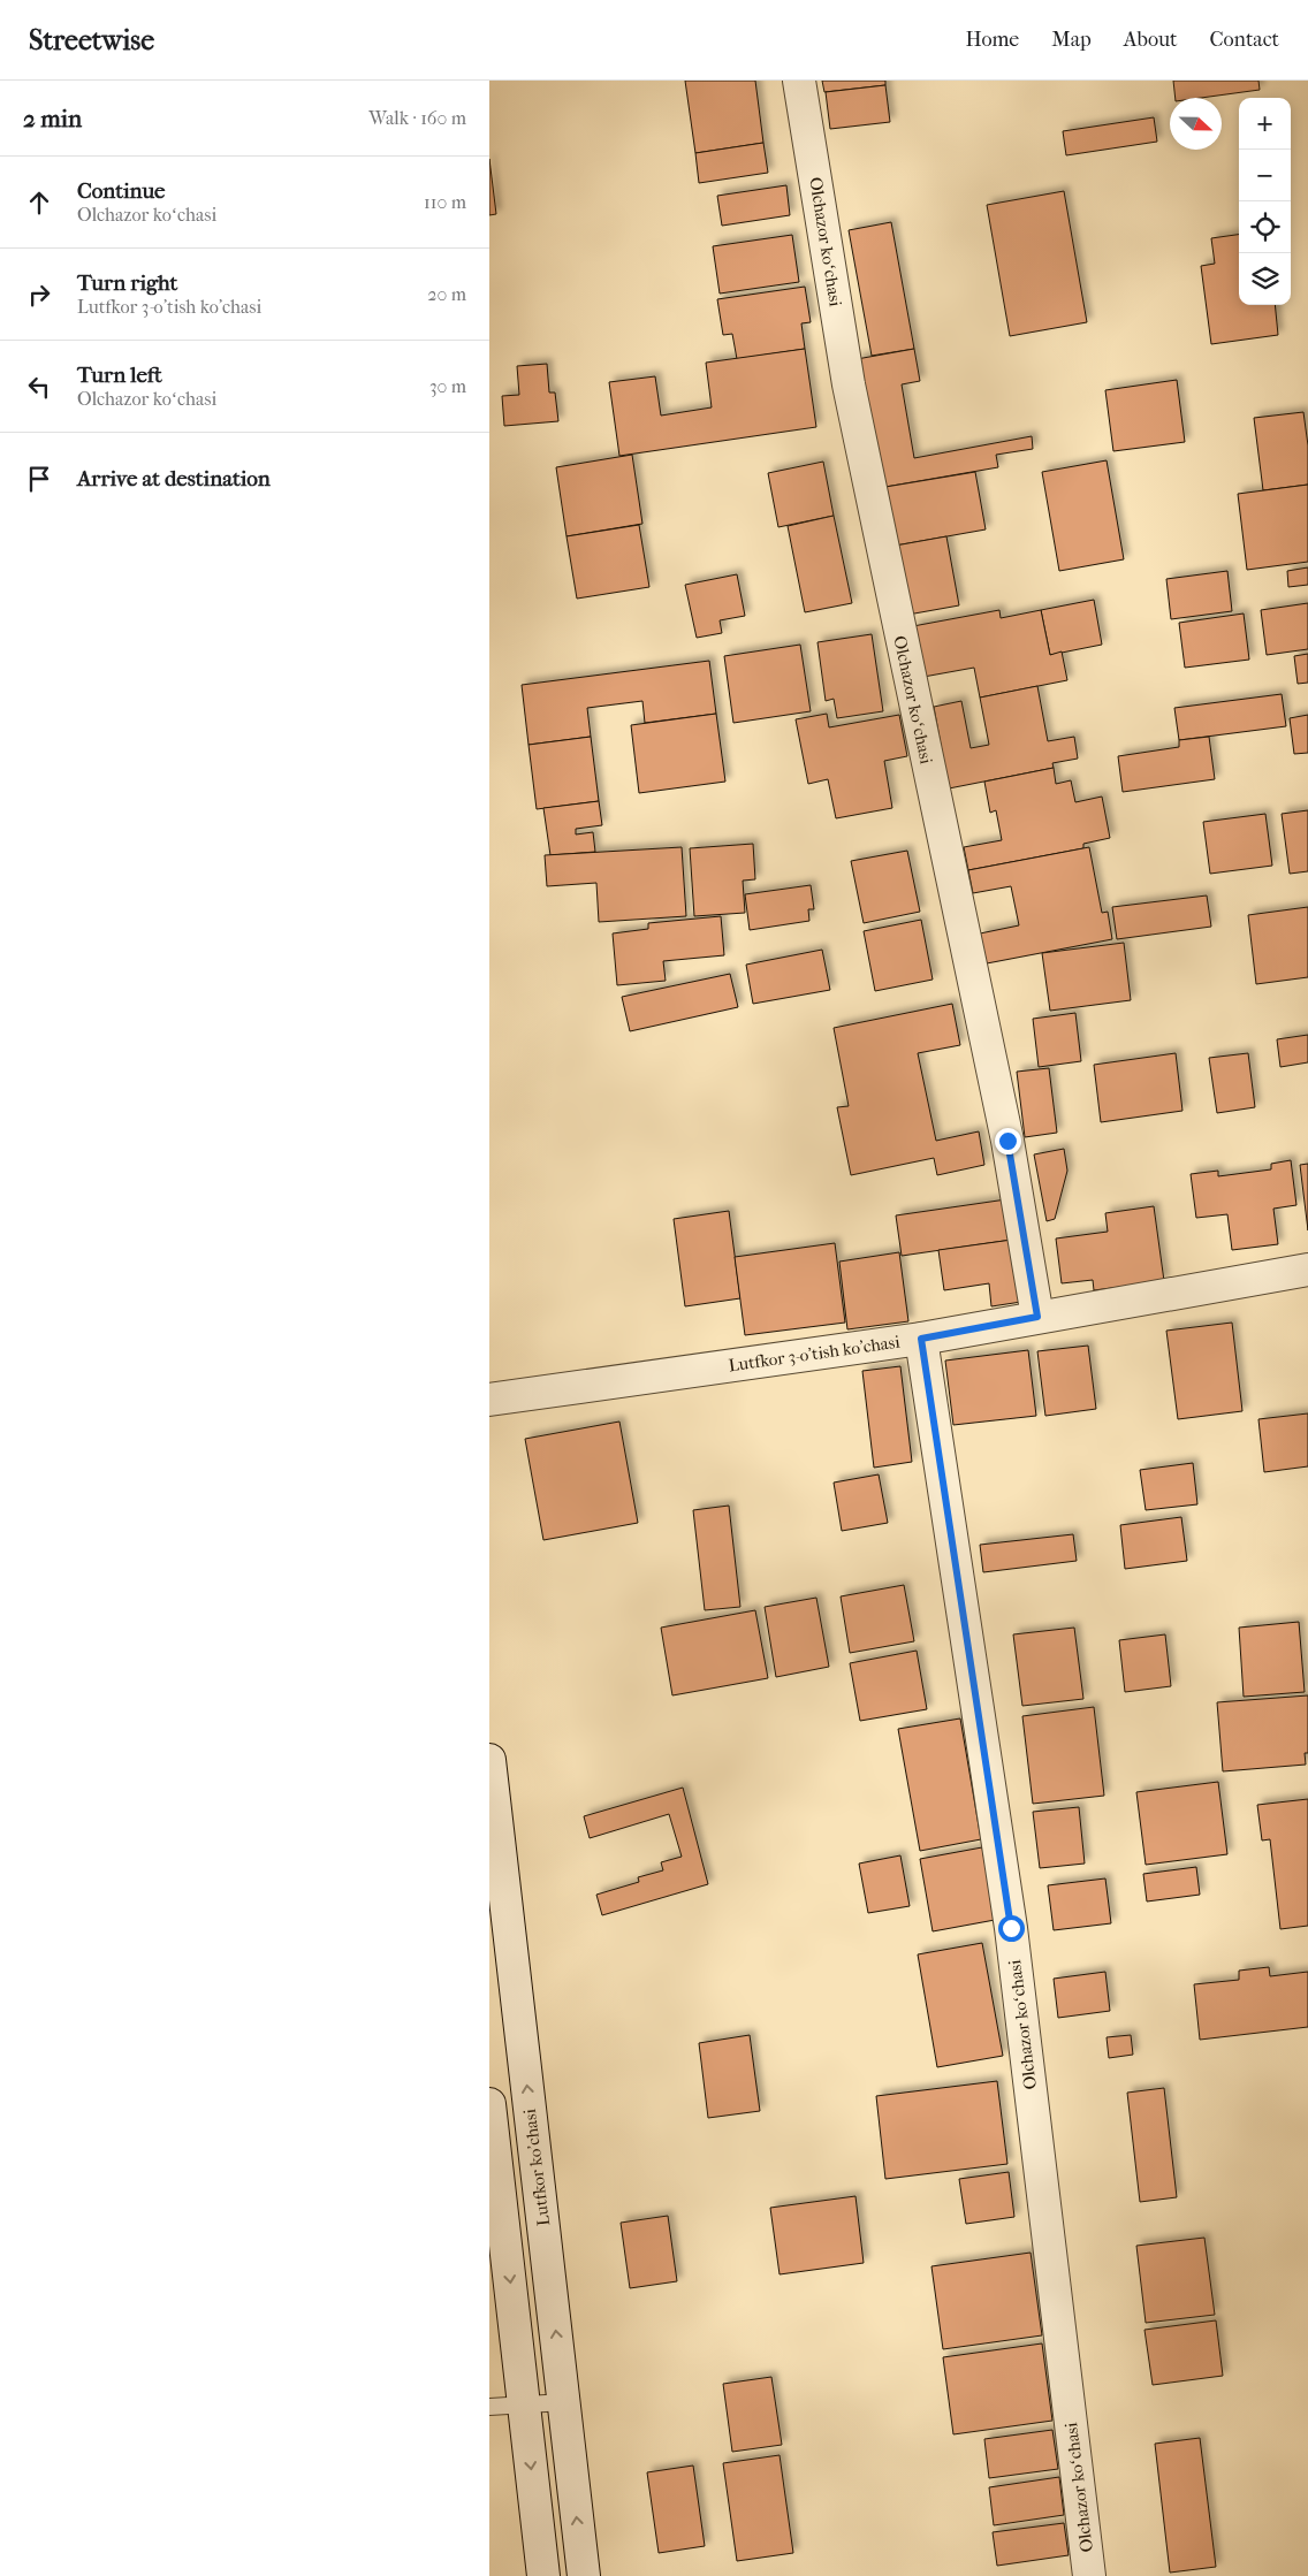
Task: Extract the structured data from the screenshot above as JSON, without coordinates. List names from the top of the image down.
{
  "streets": {
    "street": ["Olchazor koʻchasi", "Lutfkor 3-o'tish ko'chasi", "Lutfkor ko'chasi"]
  },
  "crossings": [
    ["Olchazor koʻchasi", "Lutfkor 3-o'tish ko'chasi"]
  ],
  "north": "right",
  "page": {
    "header": "Streetwise",
    "nav": [
      "Home",
      "Map",
      "About",
      "Contact"
    ],
    "heading": ["2 min", "Walk · 160 m"],
    "map_buttons": ["+", "−"],
    "list": [
      ["Continue", "Olchazor koʻchasi", "110 m"],
      ["Turn right", "Lutfkor 3-o'tish ko'chasi", "20 m"],
      ["Turn left", "Olchazor koʻchasi", "30 m"],
      "Arrive at destination"
    ]
  }
}
